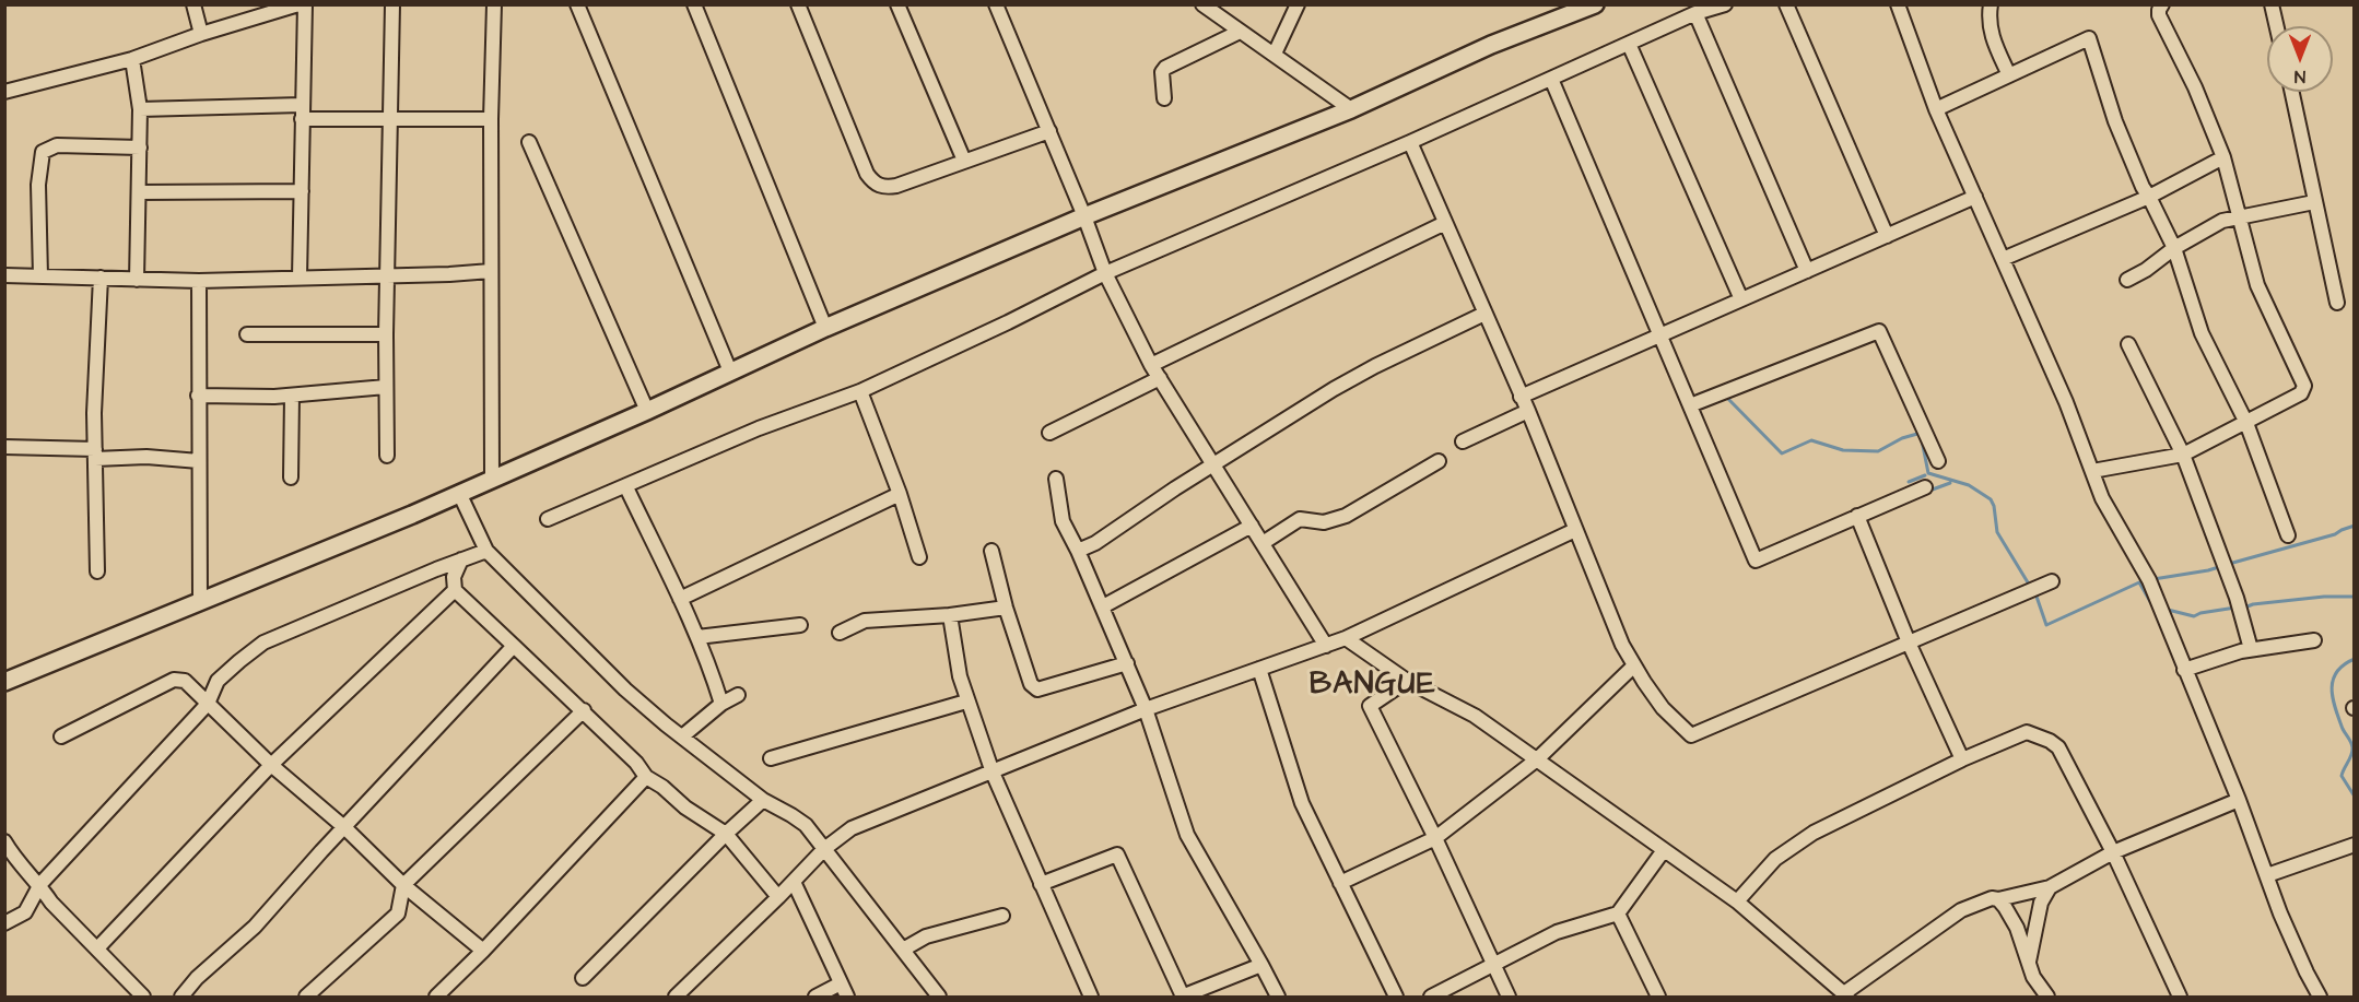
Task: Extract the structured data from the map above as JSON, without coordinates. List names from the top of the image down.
{
  "districts": ["BANGUE"],
  "north": "bottom"
}
